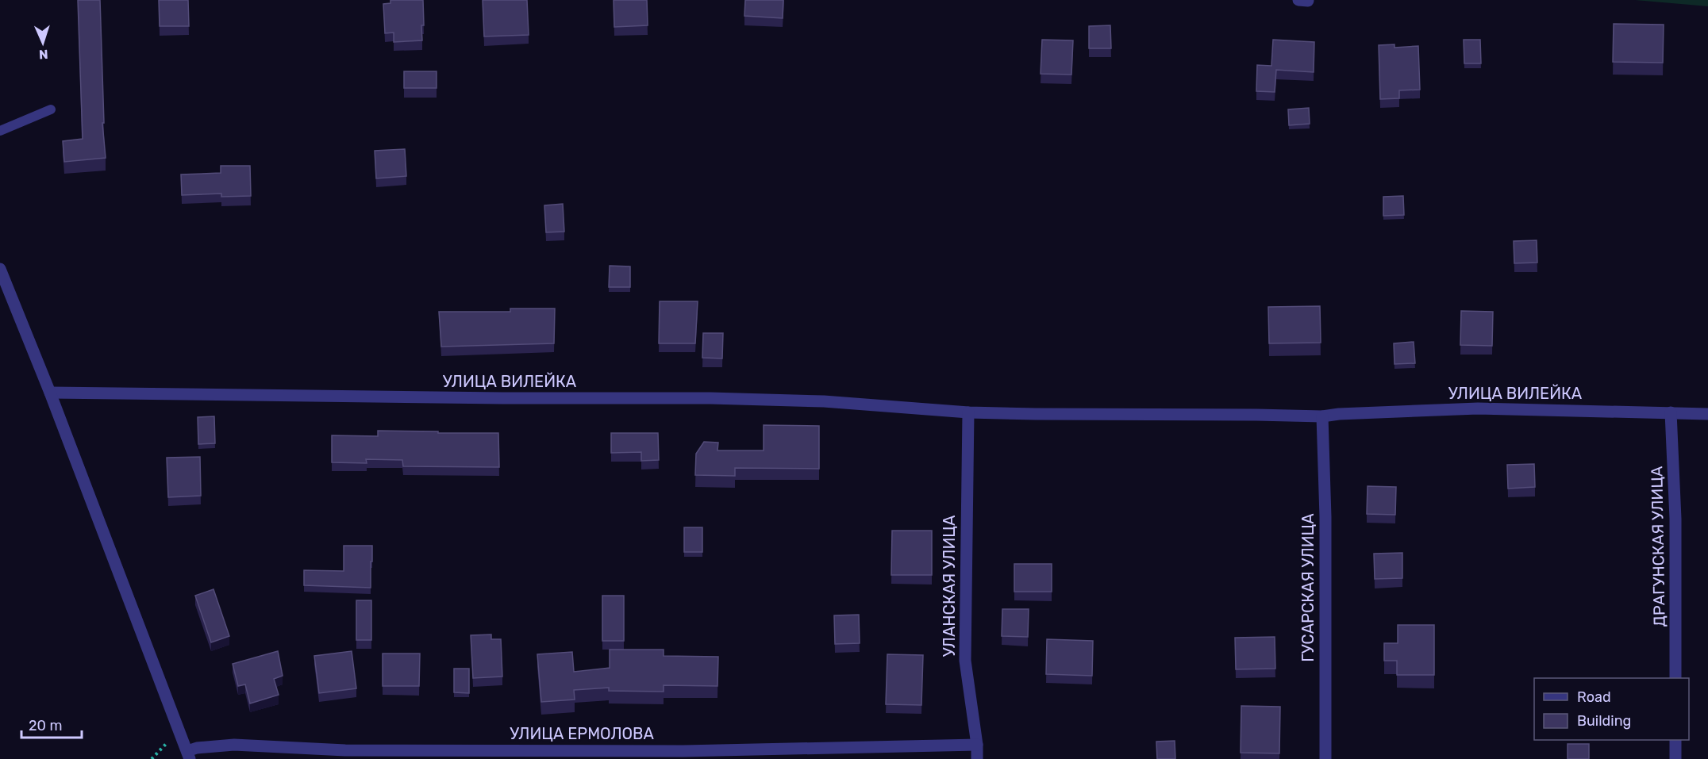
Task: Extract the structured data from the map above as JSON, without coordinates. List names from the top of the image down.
{
  "streets": {
    "street": [
      "УЛИЦА ВИЛЕЙКА",
      "ДРАГУНСКАЯ УЛИЦА",
      "УЛАНСКАЯ УЛИЦА",
      "ГУСАРСКАЯ УЛИЦА",
      "УЛИЦА ЕРМОЛОВА"
    ]
  },
  "crossings": [
    ["УЛИЦА ВИЛЕЙКА", "ДРАГУНСКАЯ УЛИЦА"],
    ["УЛИЦА ВИЛЕЙКА", "УЛАНСКАЯ УЛИЦА"],
    ["УЛИЦА ВИЛЕЙКА", "ГУСАРСКАЯ УЛИЦА"],
    ["УЛАНСКАЯ УЛИЦА", "УЛИЦА ЕРМОЛОВА"]
  ],
  "legend": ["Road", "Building"],
  "scale_bar": "20 m",
  "north": "bottom"
}
